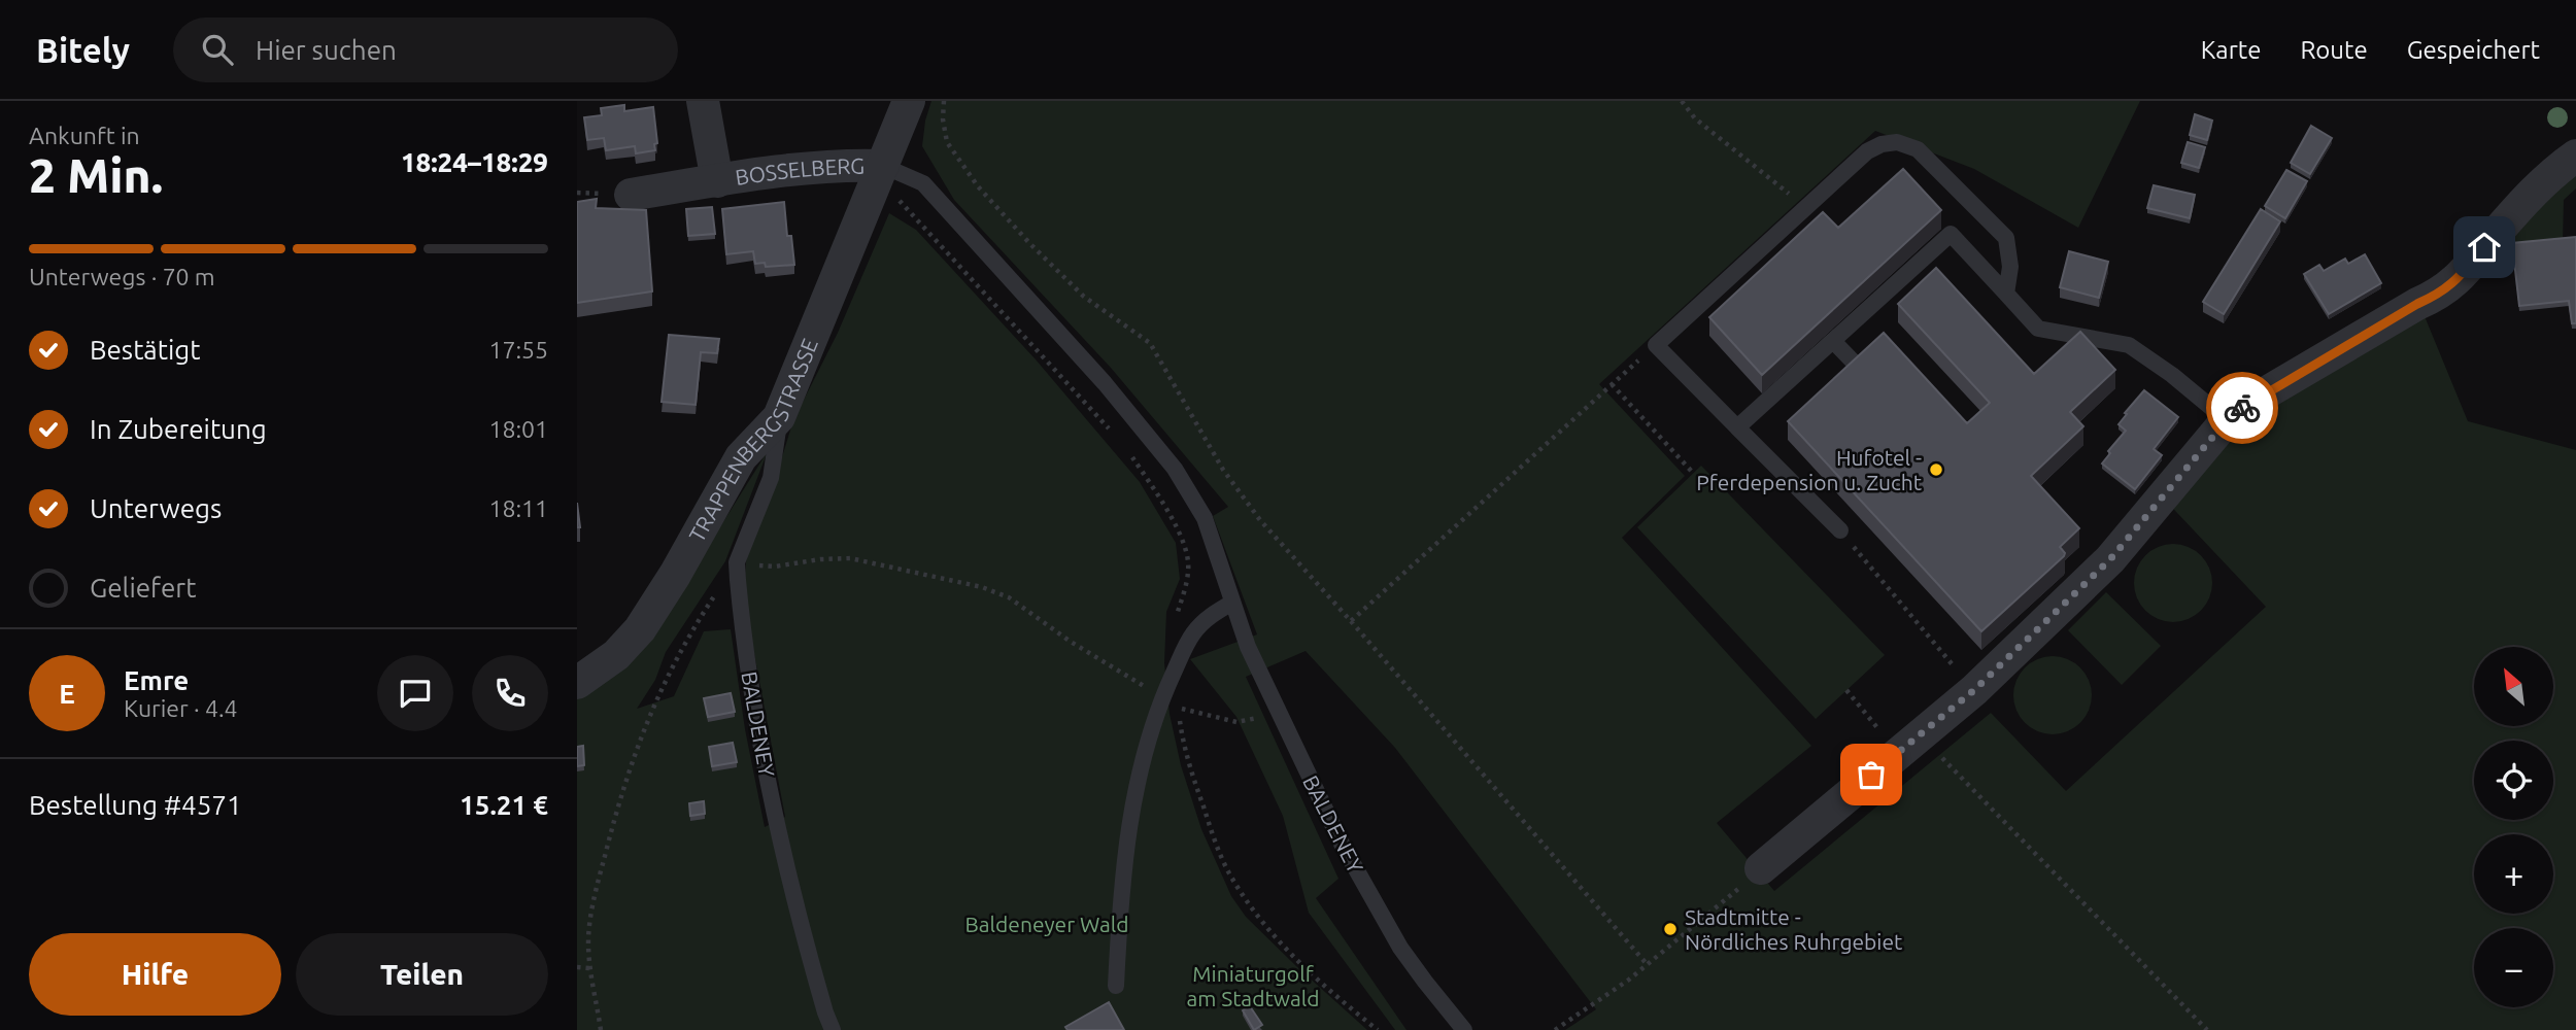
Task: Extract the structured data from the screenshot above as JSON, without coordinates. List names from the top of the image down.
{
  "streets": {
    "street": ["BOSSELBERG", "TRAPPENBERGSTRASSE"],
    "lane": ["BALDENEY"]
  },
  "crossings": [
    ["BOSSELBERG", "TRAPPENBERGSTRASSE"],
    ["BOSSELBERG", "BALDENEY"],
    ["TRAPPENBERGSTRASSE", "BALDENEY"]
  ],
  "parks": ["Baldeneyer Wald", "Miniaturgolf am Stadtwald"],
  "places": ["Hufotel - Pferdepension u. Zucht", "Stadtmitte - Nördliches Ruhrgebiet"],
  "north": "top left",
  "page": {
    "header": "Bitely",
    "search": "Hier suchen",
    "nav": ["Karte", "Route", "Gespeichert"],
    "heading": ["2 Min.", "Ankunft in", "18:24–18:29"],
    "panel": [
      "Emre",
      "Kurier · 4.4",
      "Bestellung #4571",
      "15.21 €"
    ],
    "bar": "Unterwegs · 70 m",
    "list": [
      ["Bestätigt", "17:55"],
      ["In Zubereitung", "18:01"],
      ["Unterwegs", "18:11"],
      "Geliefert"
    ],
    "map_buttons": ["+", "−"],
    "round": "E",
    "buttons": ["Hilfe", "Teilen"]
  }
}
